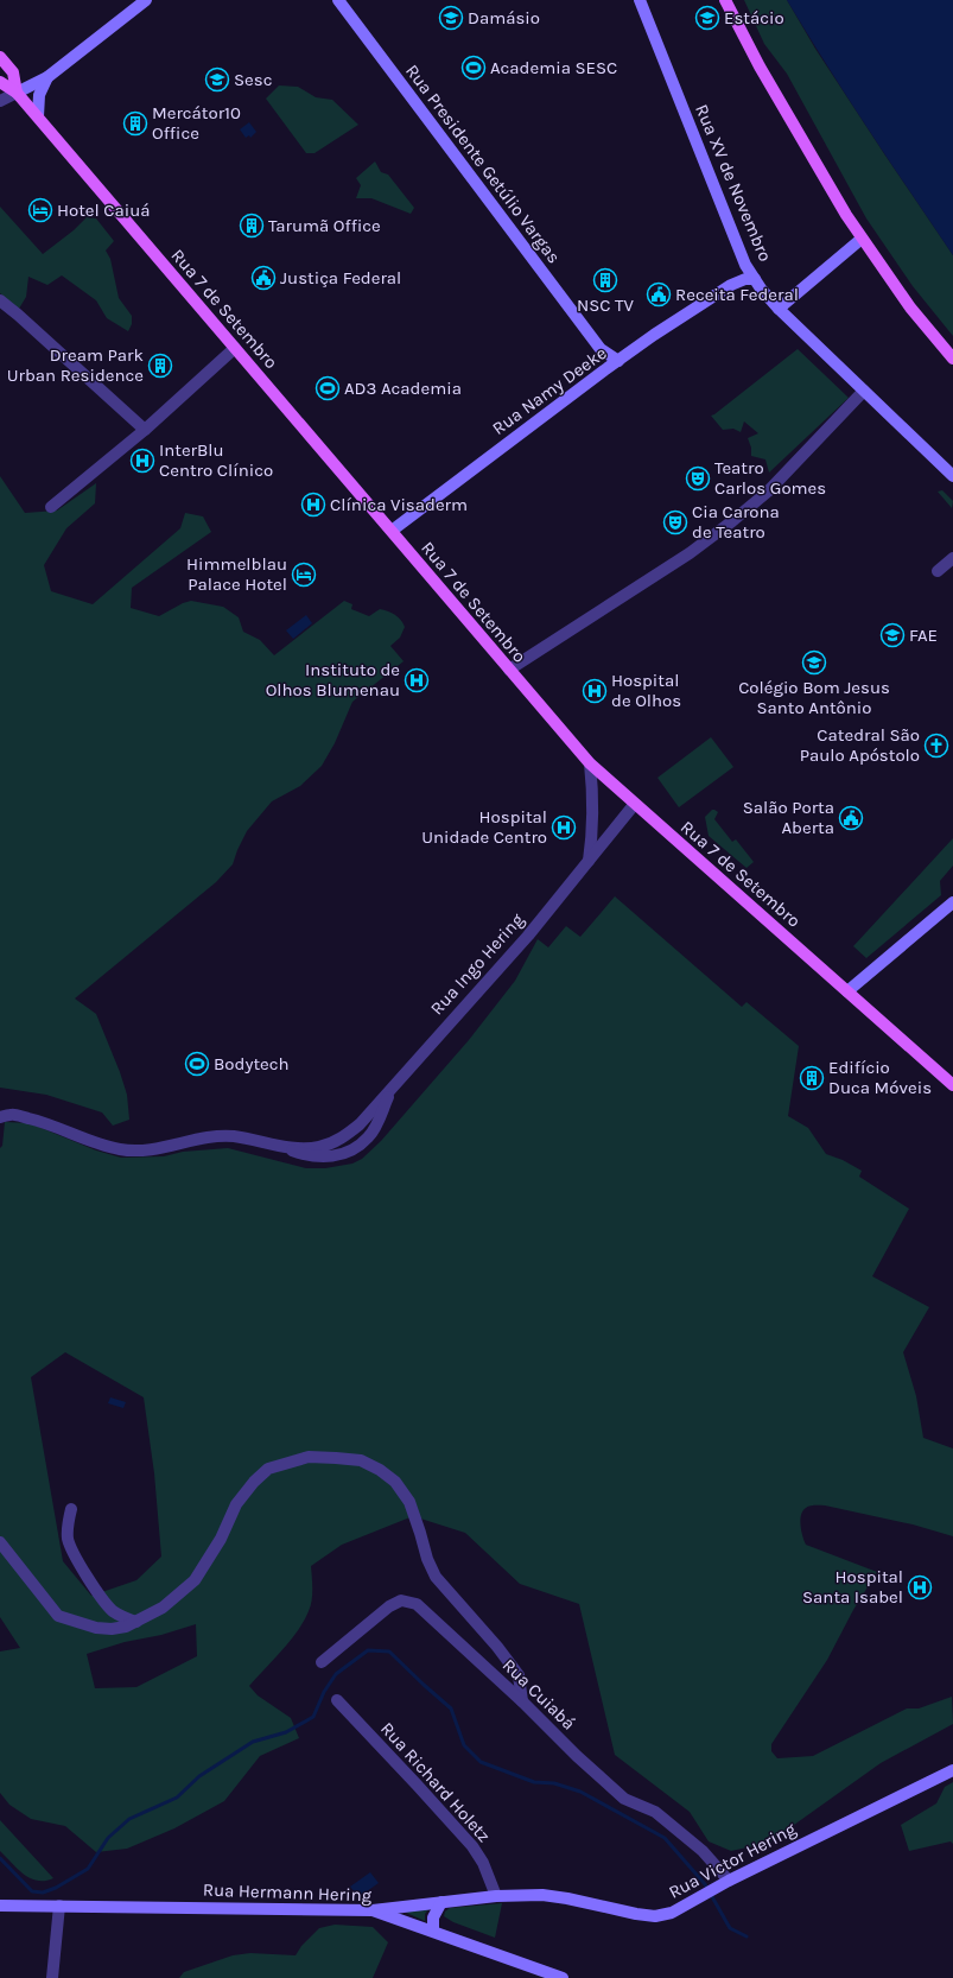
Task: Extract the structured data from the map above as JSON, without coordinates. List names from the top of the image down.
{
  "streets": {
    "main road": ["Rua 7 de Setembro"],
    "street": [
      "Rua Presidente Getúlio Vargas",
      "Rua XV de Novembro",
      "Rua Namy Deeke",
      "Rua Ingo Hering",
      "Rua Cuiabá",
      "Rua Richard Holetz",
      "Rua Victor Hering",
      "Rua Hermann Hering"
    ]
  },
  "crossings": [
    ["Rua Presidente Getúlio Vargas", "Rua Namy Deeke"],
    ["Rua XV de Novembro", "Rua Namy Deeke"],
    ["Rua 7 de Setembro", "Rua Namy Deeke"],
    ["Rua 7 de Setembro", "Rua Ingo Hering"],
    ["Rua Cuiabá", "Rua Victor Hering"],
    ["Rua Richard Holetz", "Rua Victor Hering"],
    ["Rua Victor Hering", "Rua Hermann Hering"]
  ],
  "places": {
    "school or university": [
      "Damásio",
      "Estácio",
      "Sesc",
      "FAE",
      "Colégio Bom Jesus Santo Antônio"
    ],
    "sports": ["Academia SESC", "AD3 Academia", "Bodytech"],
    "building": [
      "Mercátor10 Office",
      "Tarumã Office",
      "NSC TV",
      "Dream Park Urban Residence",
      "Edifício Duca Móveis"
    ],
    "hotel": ["Hotel Caiuá", "Himmelblau Palace Hotel"],
    "public building": ["Justiça Federal", "Receita Federal", "Salão Porta Aberta"],
    "hospital": [
      "InterBlu Centro Clínico",
      "Clínica Visaderm",
      "Instituto de Olhos Blumenau",
      "Hospital de Olhos",
      "Hospital Unidade Centro",
      "Hospital Santa Isabel"
    ],
    "theatre": ["Teatro Carlos Gomes", "Cia Carona de Teatro"],
    "church": ["Catedral São Paulo Apóstolo"]
  }
}
